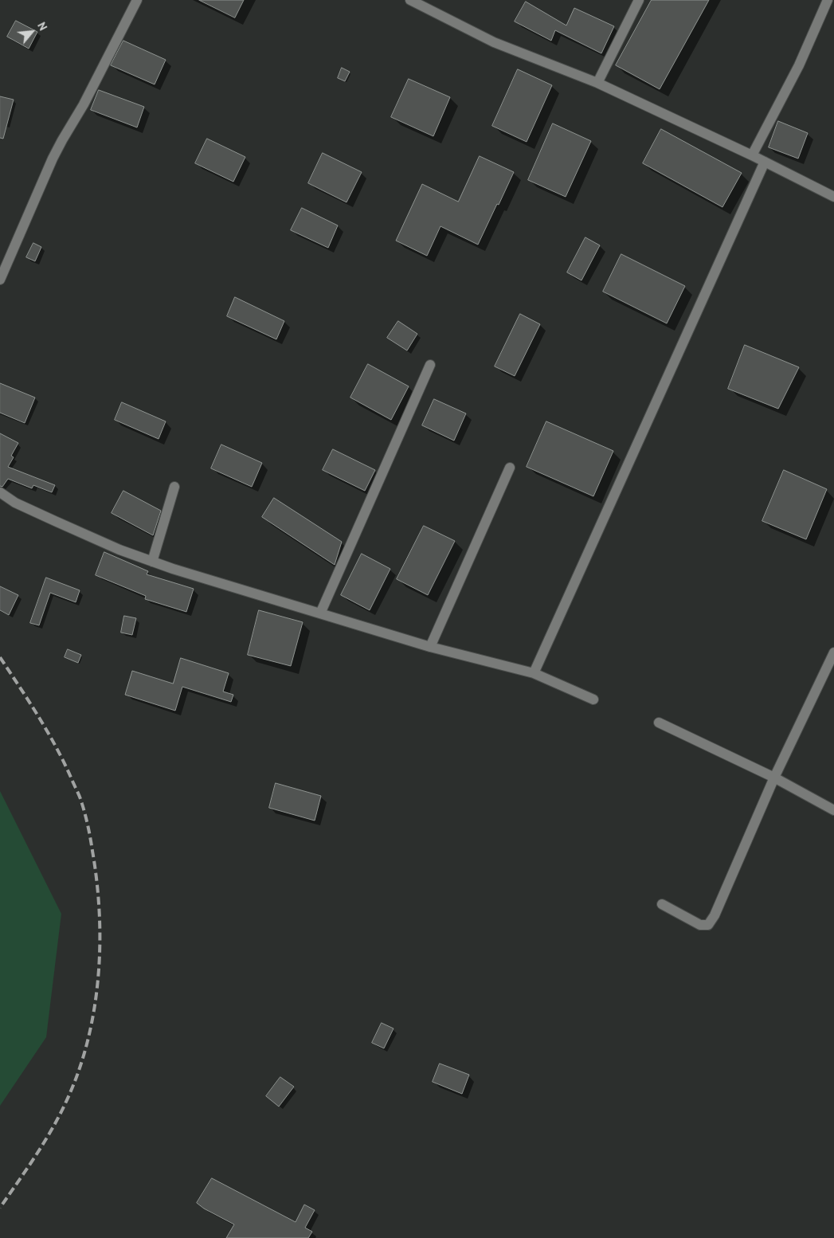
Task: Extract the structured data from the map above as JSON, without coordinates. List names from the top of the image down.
{
  "north": "top right"
}
